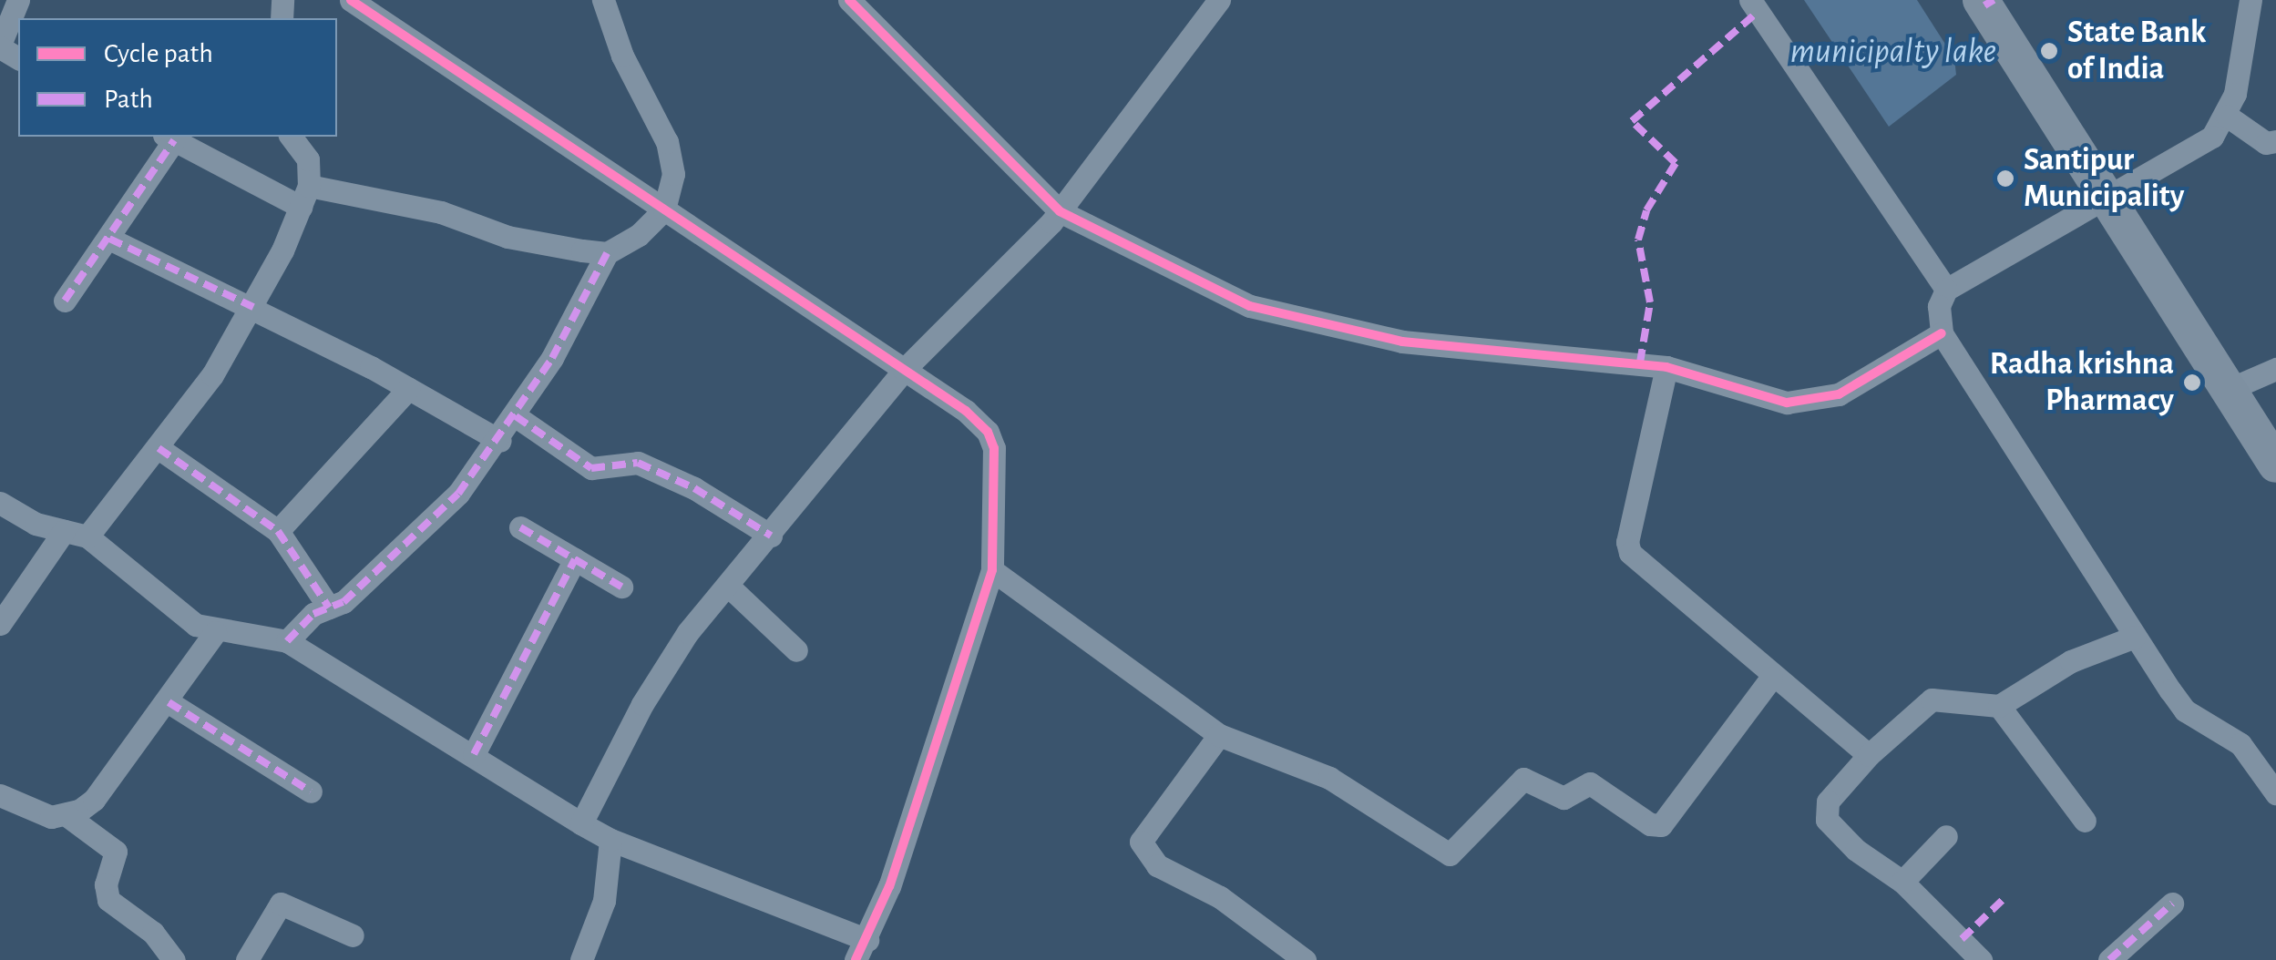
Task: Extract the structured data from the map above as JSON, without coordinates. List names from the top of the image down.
{
  "water": ["municipalty lake"],
  "places": ["State Bank of India", "Santipur Municipality", "Radha krishna Pharmacy"],
  "legend": ["Cycle path", "Path"]
}
